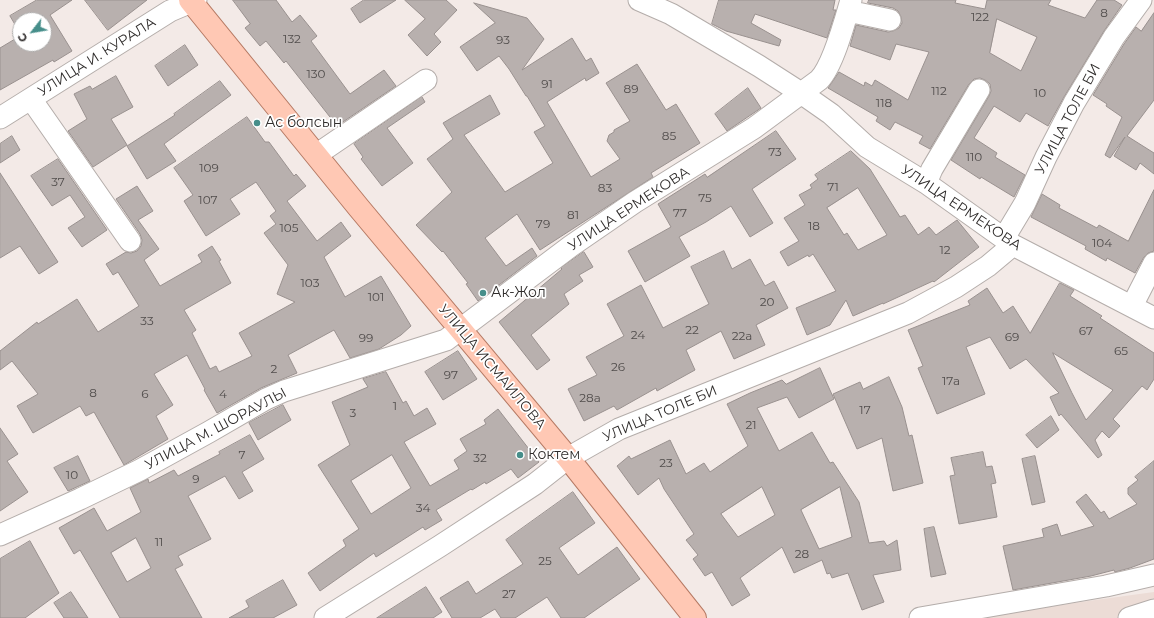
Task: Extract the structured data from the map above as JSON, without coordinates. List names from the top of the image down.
{
  "streets": {
    "main road": ["УЛИЦА ИСМАИЛОВА"],
    "street": [
      "УЛИЦА И. КУРАЛА",
      "УЛИЦА ТОЛЕ БИ",
      "УЛИЦА ЕРМЕКОВА",
      "УЛИЦА М. ШОРАУЛЫ"
    ]
  },
  "crossings": [
    ["УЛИЦА И. КУРАЛА", "УЛИЦА ИСМАИЛОВА"],
    ["УЛИЦА ТОЛЕ БИ", "УЛИЦА ЕРМЕКОВА"],
    ["УЛИЦА ТОЛЕ БИ", "УЛИЦА ИСМАИЛОВА"],
    ["УЛИЦА ЕРМЕКОВА", "УЛИЦА ИСМАИЛОВА"],
    ["УЛИЦА ЕРМЕКОВА", "УЛИЦА М. ШОРАУЛЫ"],
    ["УЛИЦА ИСМАИЛОВА", "УЛИЦА М. ШОРАУЛЫ"]
  ],
  "places": ["Ас болсын", "Ак-Жол", "Коктем"],
  "house_numbers": [
    "8",
    "122",
    "132",
    "93",
    "130",
    "91",
    "89",
    "112",
    "10",
    "118",
    "85",
    "73",
    "110",
    "109",
    "37",
    "71",
    "83",
    "75",
    "107",
    "77",
    "81",
    "79",
    "18",
    "105",
    "104",
    "12",
    "103",
    "101",
    "20",
    "33",
    "22",
    "67",
    "24",
    "22а",
    "69",
    "99",
    "65",
    "26",
    "2",
    "97",
    "17а",
    "8",
    "6",
    "4",
    "28а",
    "1",
    "17",
    "3",
    "21",
    "7",
    "32",
    "23",
    "10",
    "9",
    "34",
    "11",
    "28",
    "25",
    "27"
  ],
  "north": "bottom left"
}
